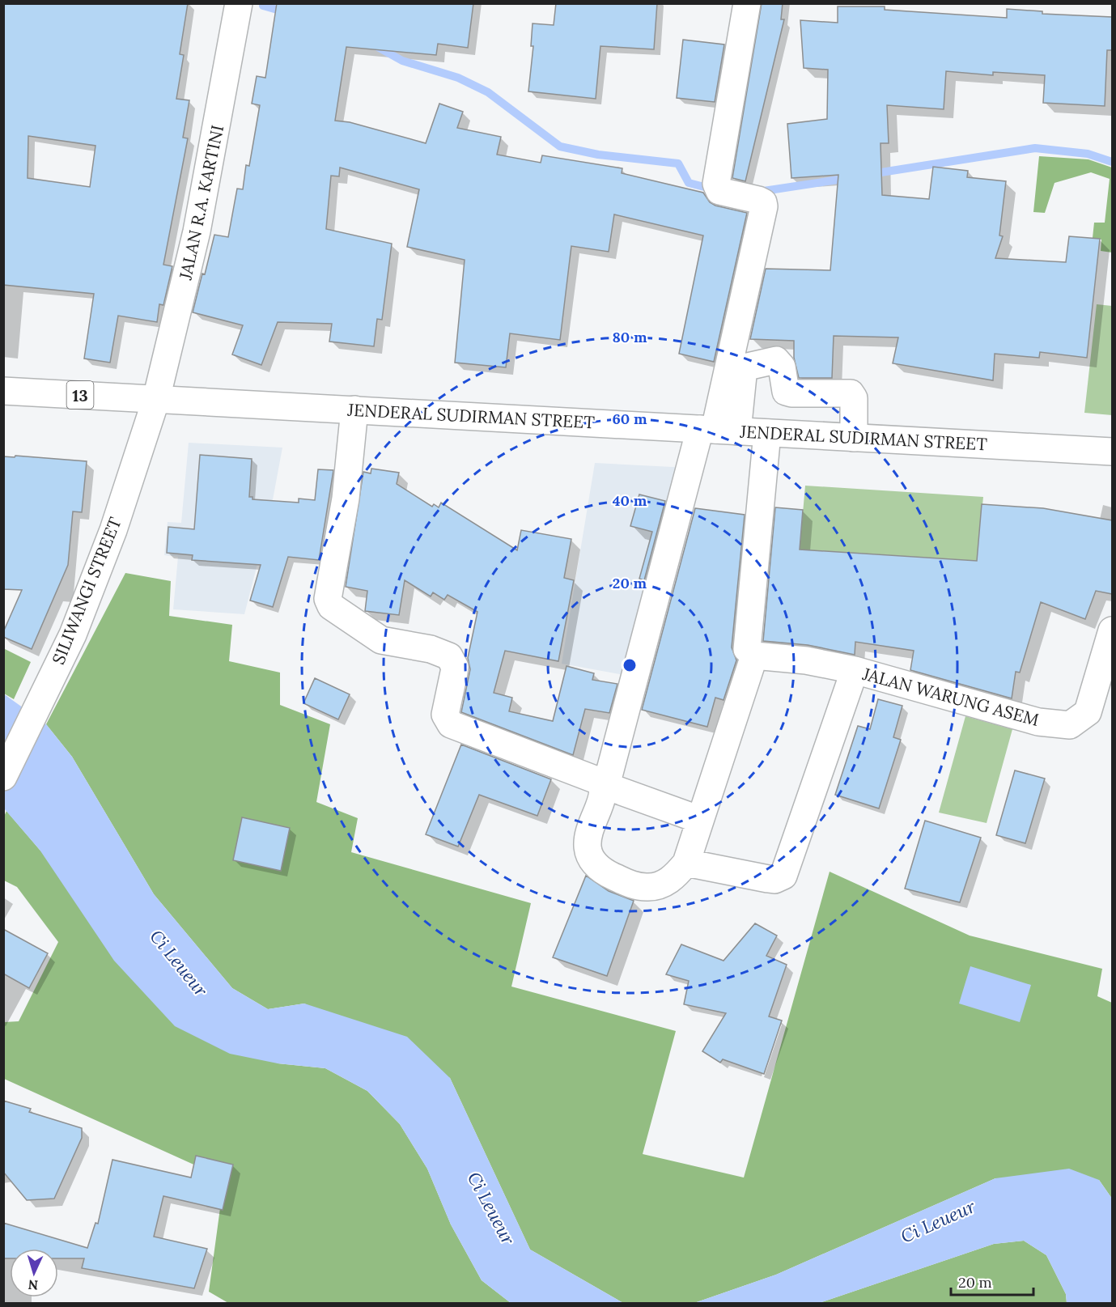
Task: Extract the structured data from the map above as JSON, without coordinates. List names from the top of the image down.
{
  "streets": {
    "main road": [
      "JALAN R.A. KARTINI",
      "13",
      "JENDERAL SUDIRMAN STREET",
      "SILIWANGI STREET",
      "JALAN WARUNG ASEM"
    ]
  },
  "crossings": [
    ["JALAN R.A. KARTINI", "JENDERAL SUDIRMAN STREET"],
    ["JALAN R.A. KARTINI", "SILIWANGI STREET"],
    ["JENDERAL SUDIRMAN STREET", "SILIWANGI STREET"]
  ],
  "water": ["Ci Leueur"],
  "scale_bar": "20 m",
  "north": "bottom",
  "rings": [
    "80 m",
    "60 m",
    "40 m",
    "20 m"
  ]
}
